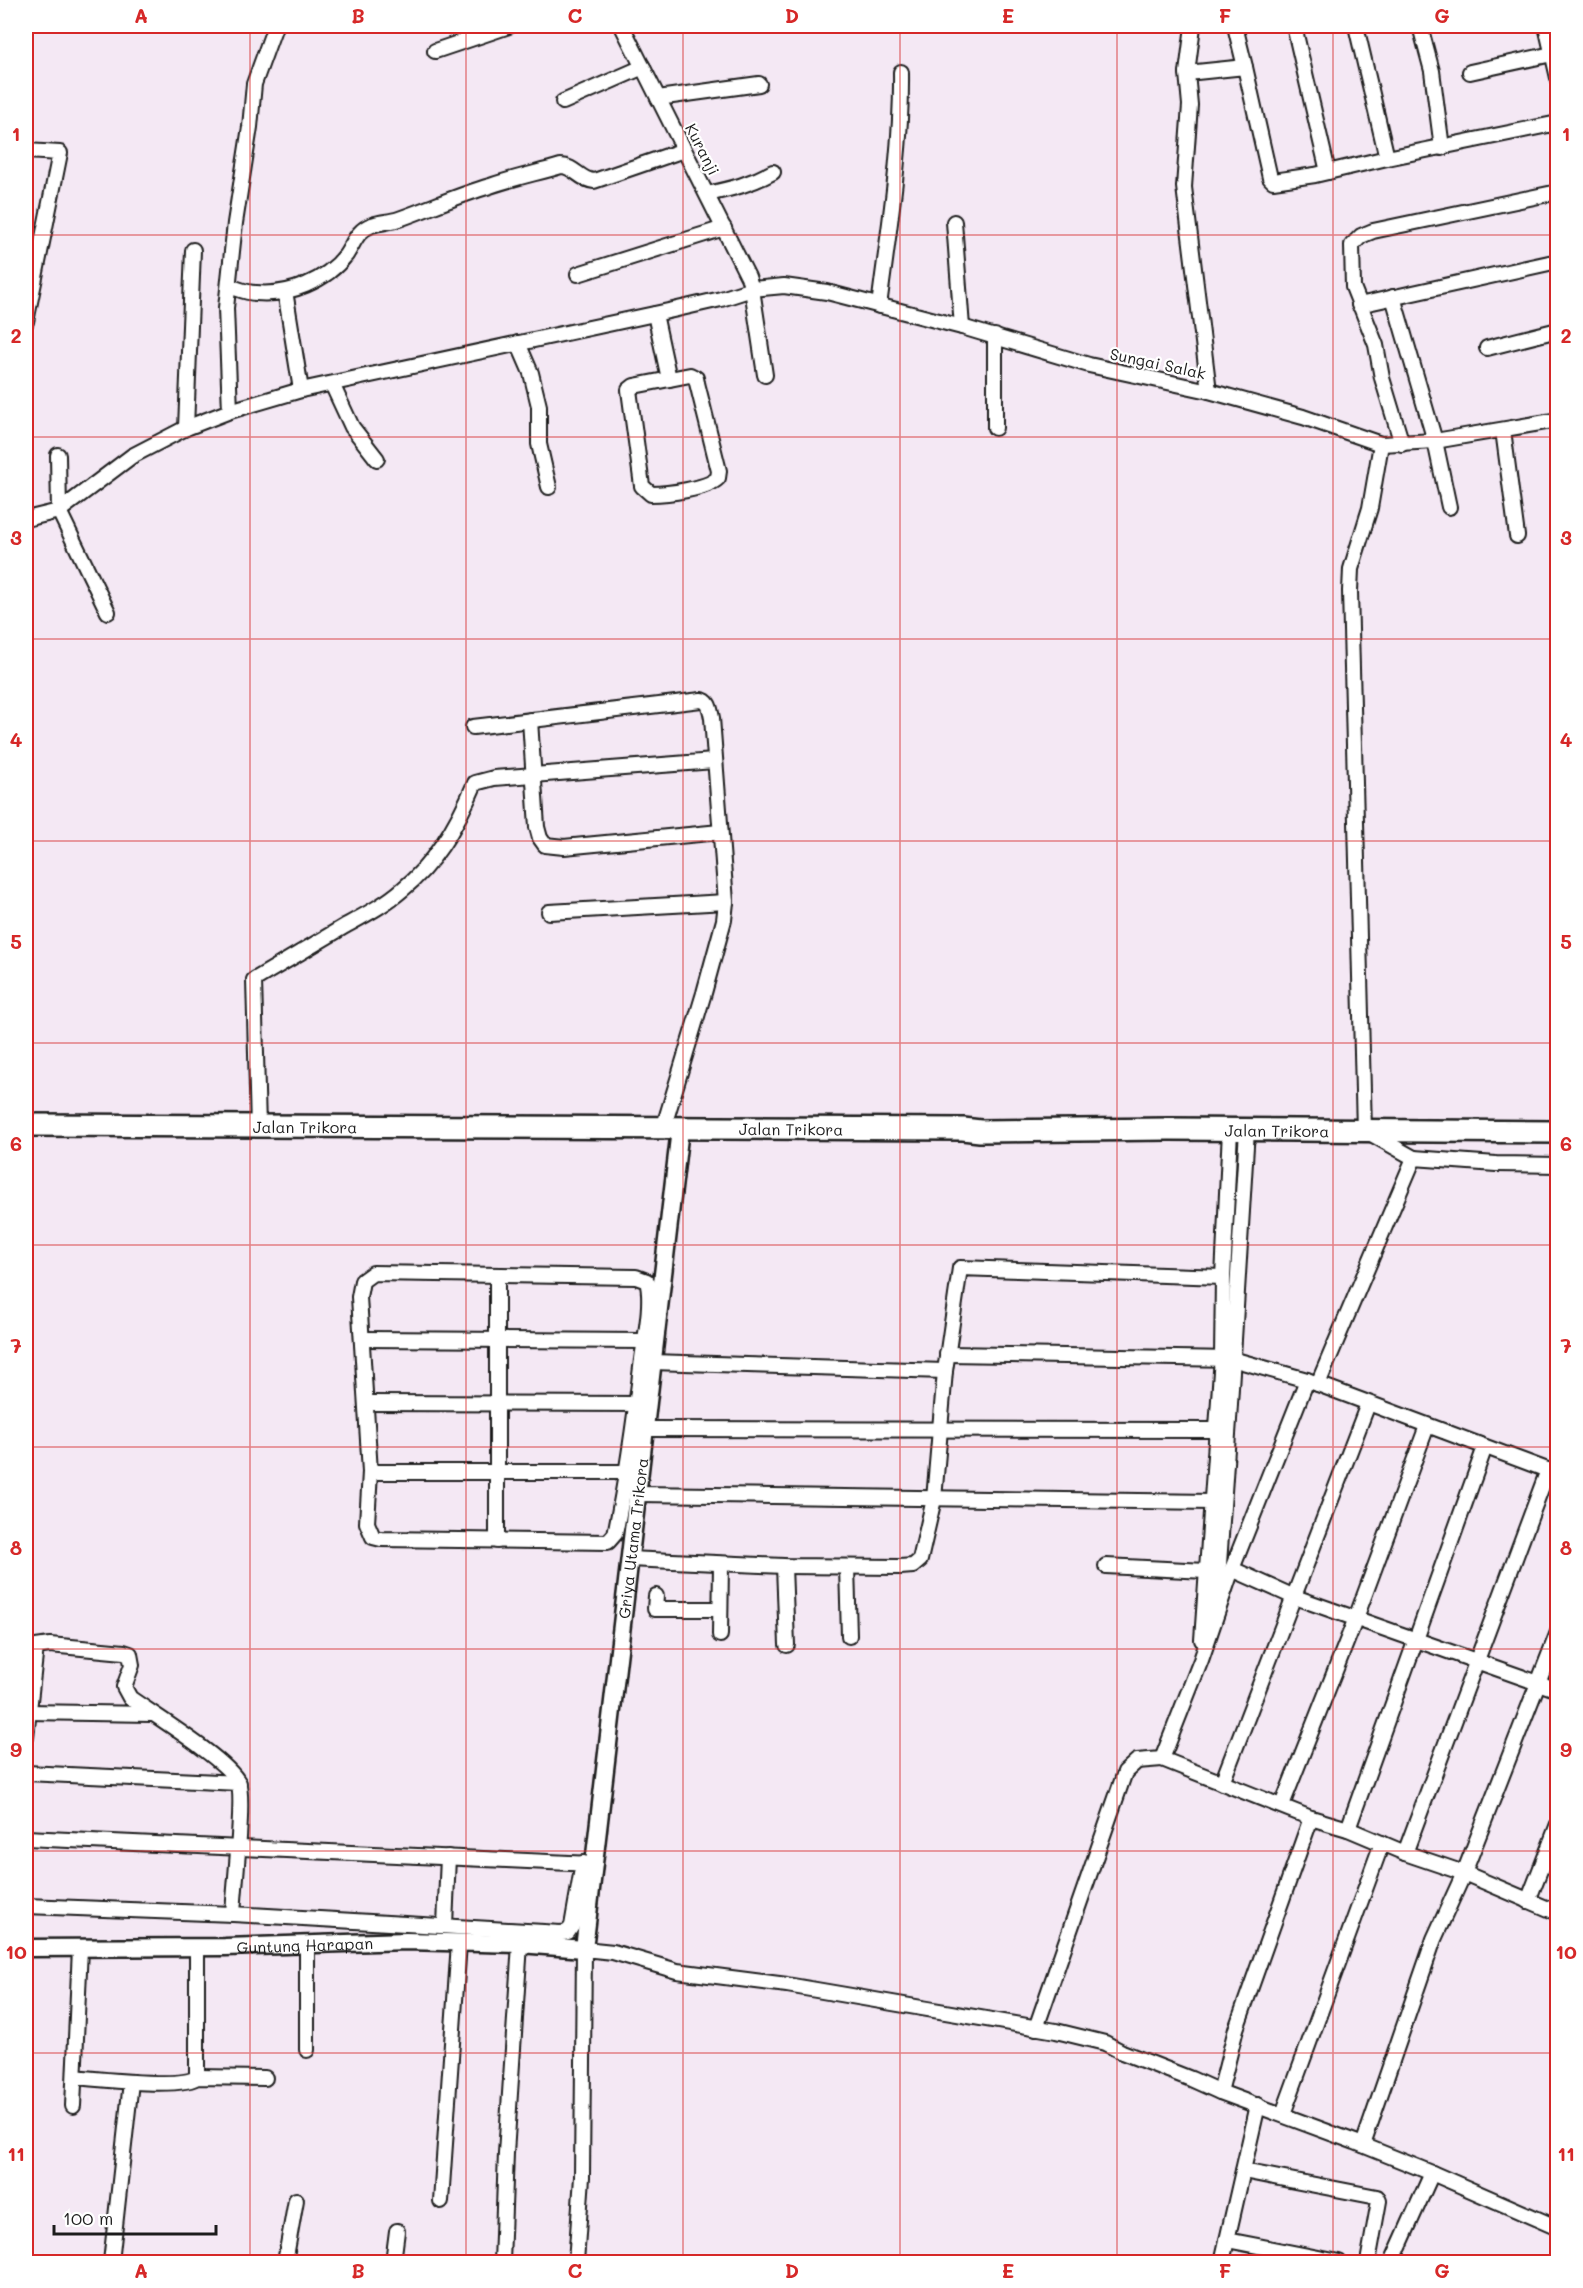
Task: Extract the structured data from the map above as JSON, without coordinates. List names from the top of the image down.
{
  "streets": {
    "main road": ["Jalan Trikora"],
    "street": [
      "Kuranji",
      "Sungai Salak",
      "Griya Utama Trikora",
      "Guntung Harapan"
    ]
  },
  "crossings": [
    ["Kuranji", "Sungai Salak"],
    ["Jalan Trikora", "Griya Utama Trikora"],
    ["Griya Utama Trikora", "Guntung Harapan"]
  ],
  "scale_bar": "100 m",
  "grid": {
    "columns": [
      "A",
      "B",
      "C",
      "D",
      "E",
      "F",
      "G"
    ],
    "rows": [
      "1",
      "2",
      "3",
      "4",
      "5",
      "6",
      "7",
      "8",
      "9",
      "10",
      "11"
    ]
  }
}
